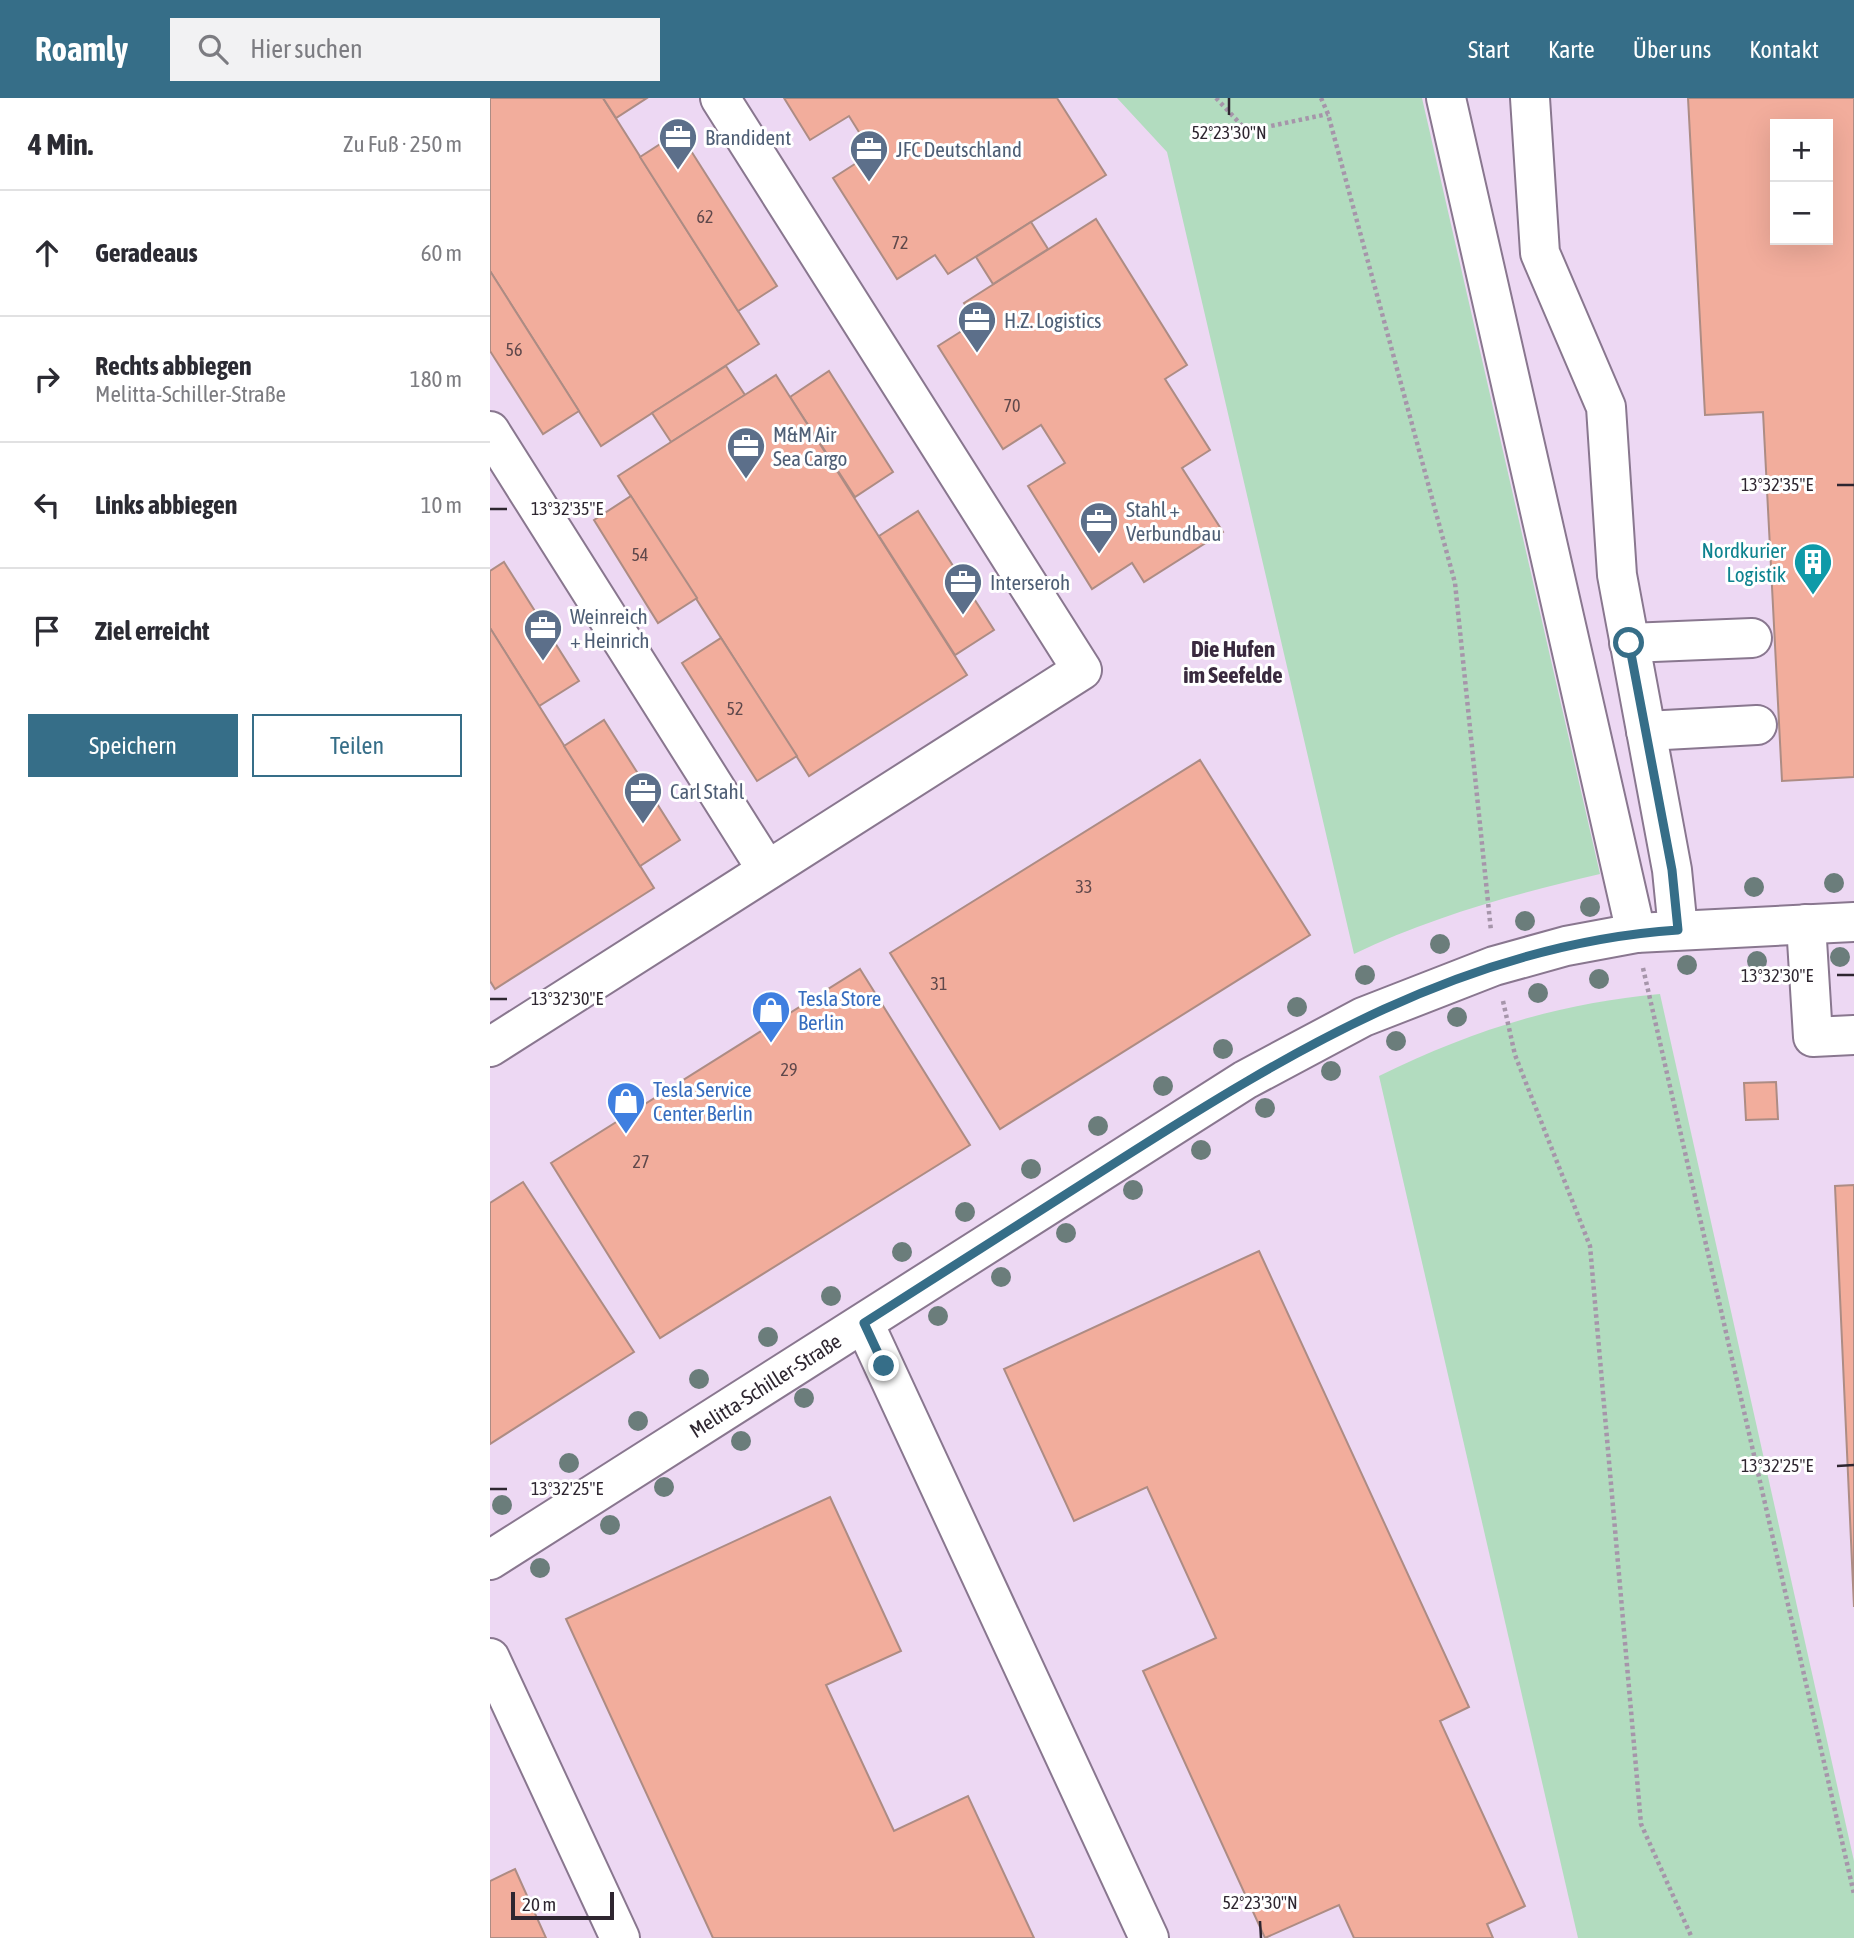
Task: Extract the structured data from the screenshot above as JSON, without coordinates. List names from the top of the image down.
{
  "streets": {
    "street": ["Melitta-Schiller-Straße"]
  },
  "districts": ["Die Hufen im Seefelde"],
  "places": {
    "office": [
      "Brandident",
      "JFC Deutschland",
      "H.Z. Logistics",
      "M&M Air Sea Cargo",
      "Stahl + Verbundbau",
      "Interseroh",
      "Weinreich + Heinrich",
      "Carl Stahl"
    ],
    "building": ["Nordkurier Logistik"],
    "shop": ["Tesla Store Berlin", "Tesla Service Center Berlin"]
  },
  "house_numbers": [
    "62",
    "72",
    "56",
    "70",
    "54",
    "52",
    "33",
    "31",
    "29",
    "27"
  ],
  "scale_bar": "20 m",
  "page": {
    "header": "Roamly",
    "search": "Hier suchen",
    "nav": [
      "Start",
      "Karte",
      "Über uns",
      "Kontakt"
    ],
    "heading": ["4 Min.", "Zu Fuß · 250 m"],
    "map_buttons": ["+", "−"],
    "list": [
      ["Geradeaus", "60 m"],
      ["Rechts abbiegen", "Melitta-Schiller-Straße", "180 m"],
      ["Links abbiegen", "10 m"],
      "Ziel erreicht"
    ],
    "buttons": ["Speichern", "Teilen"],
    "scale": "20 m"
  },
  "coordinates": [
    "52°23'30\"N",
    "13°32'35\"E",
    "13°32'30\"E",
    "13°32'25\"E"
  ]
}
